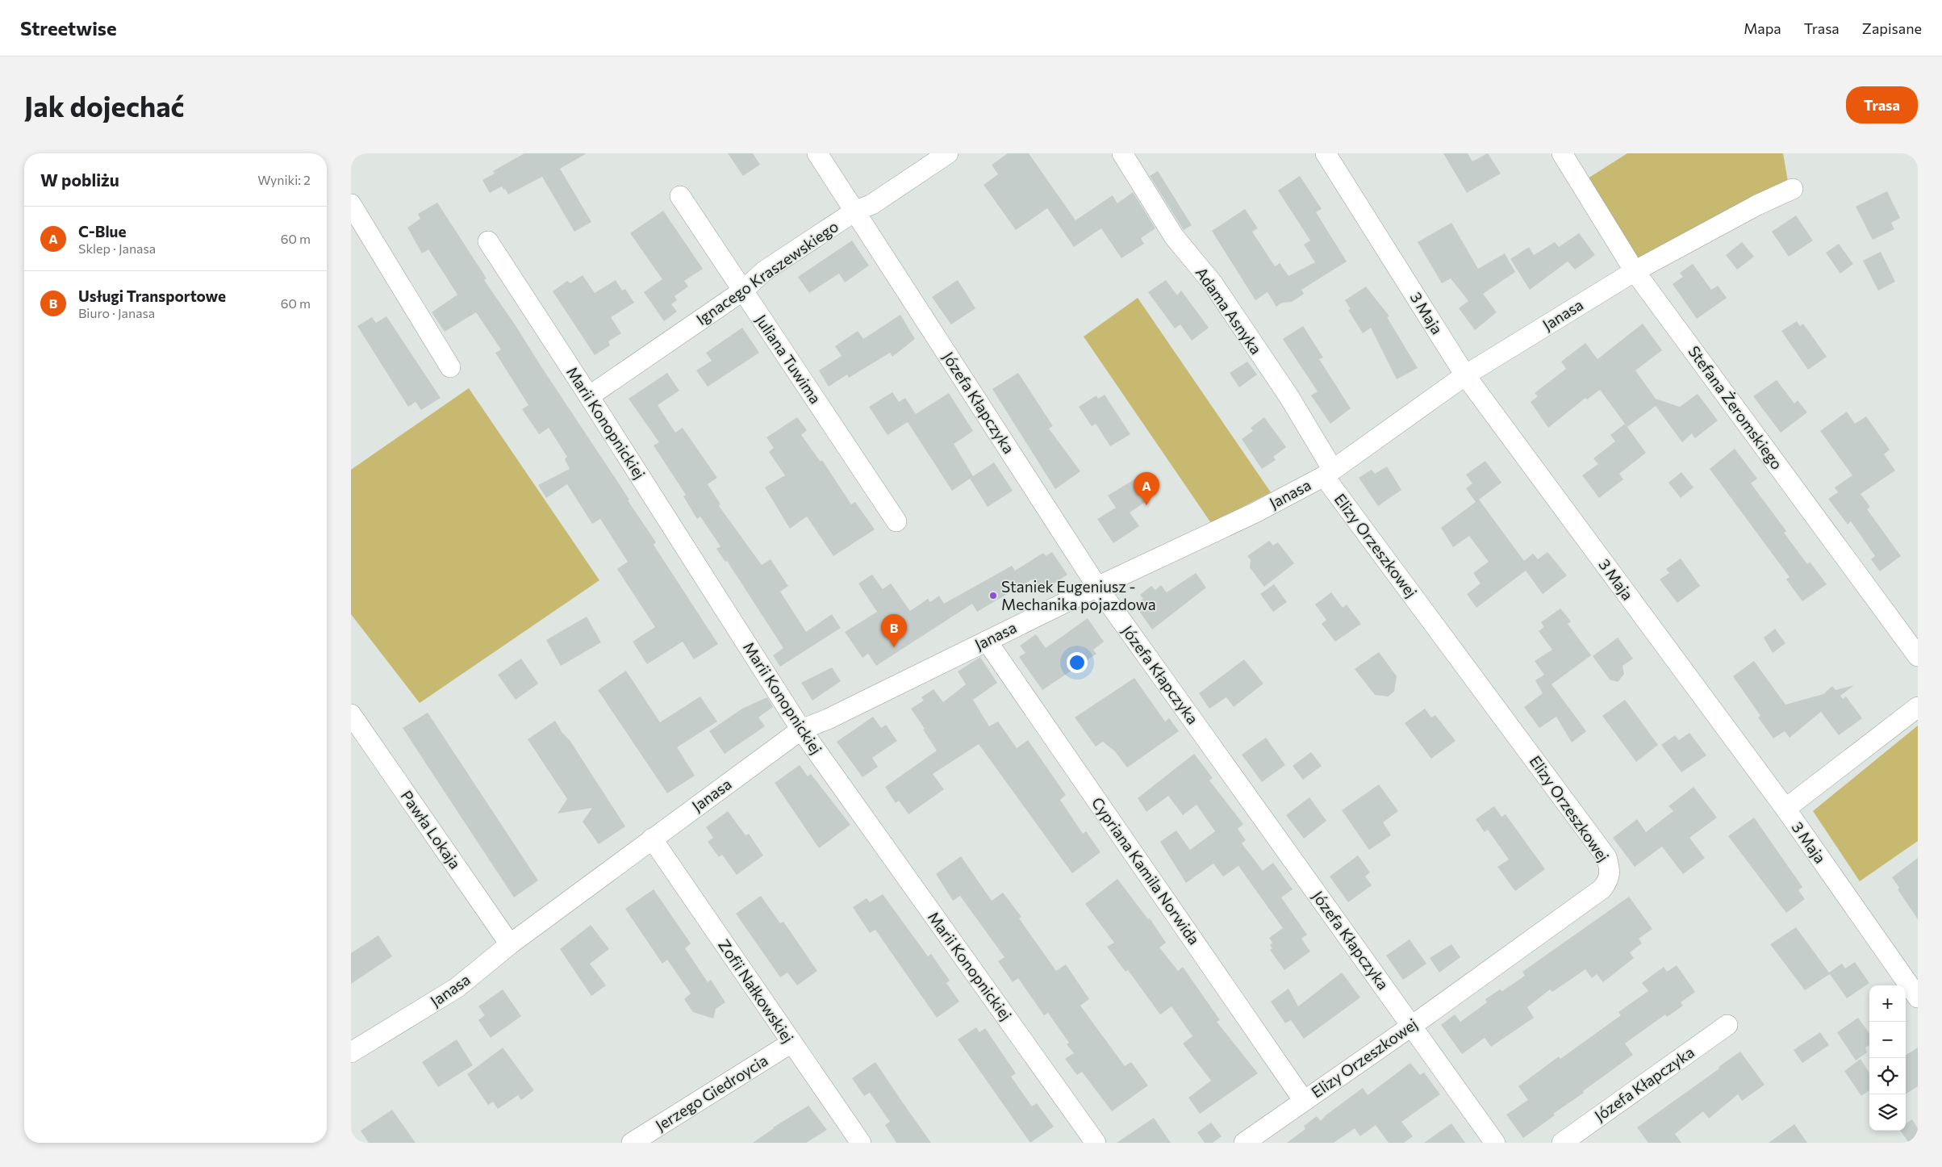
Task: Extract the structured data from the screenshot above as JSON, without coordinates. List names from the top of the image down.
{
  "streets": {
    "street": [
      "Ignacego Kraszewskiego",
      "Adama Asnyka",
      "3 Maja",
      "Janasa",
      "Juliana Tuwima",
      "Józefa Kłapczyka",
      "Stefana Żeromskiego",
      "Marii Konopnickiej",
      "Elizy Orzeszkowej",
      "Pawła Lokaja",
      "Cypriana Kamila Norwida",
      "Zofii Nałkowskiej",
      "Jerzego Giedroycia"
    ]
  },
  "crossings": [
    ["Ignacego Kraszewskiego", "Juliana Tuwima"],
    ["Ignacego Kraszewskiego", "Józefa Kłapczyka"],
    ["Ignacego Kraszewskiego", "Marii Konopnickiej"],
    ["Adama Asnyka", "Janasa"],
    ["Adama Asnyka", "Elizy Orzeszkowej"],
    ["3 Maja", "Janasa"],
    ["Janasa", "Józefa Kłapczyka"],
    ["Janasa", "Stefana Żeromskiego"],
    ["Janasa", "Marii Konopnickiej"],
    ["Janasa", "Elizy Orzeszkowej"],
    ["Janasa", "Pawła Lokaja"],
    ["Janasa", "Cypriana Kamila Norwida"],
    ["Janasa", "Zofii Nałkowskiej"],
    ["Józefa Kłapczyka", "Elizy Orzeszkowej"],
    ["Elizy Orzeszkowej", "Cypriana Kamila Norwida"],
    ["Zofii Nałkowskiej", "Jerzego Giedroycia"]
  ],
  "places": ["Staniek Eugeniusz - Mechanika pojazdowa"],
  "page": {
    "header": "Streetwise",
    "nav": ["Mapa", "Trasa", "Zapisane"],
    "buttons": "Trasa",
    "title": "Jak dojechać",
    "heading": ["W pobliżu", "Wyniki: 2"],
    "list": [
      {
        "mark": "A",
        "name": "C-Blue",
        "note": "Sklep · Janasa",
        "value": "60 m"
      },
      {
        "mark": "B",
        "name": "Usługi Transportowe",
        "note": "Biuro · Janasa",
        "value": "60 m"
      }
    ],
    "pins": ["A", "B"],
    "map_buttons": ["+", "−"]
  }
}
